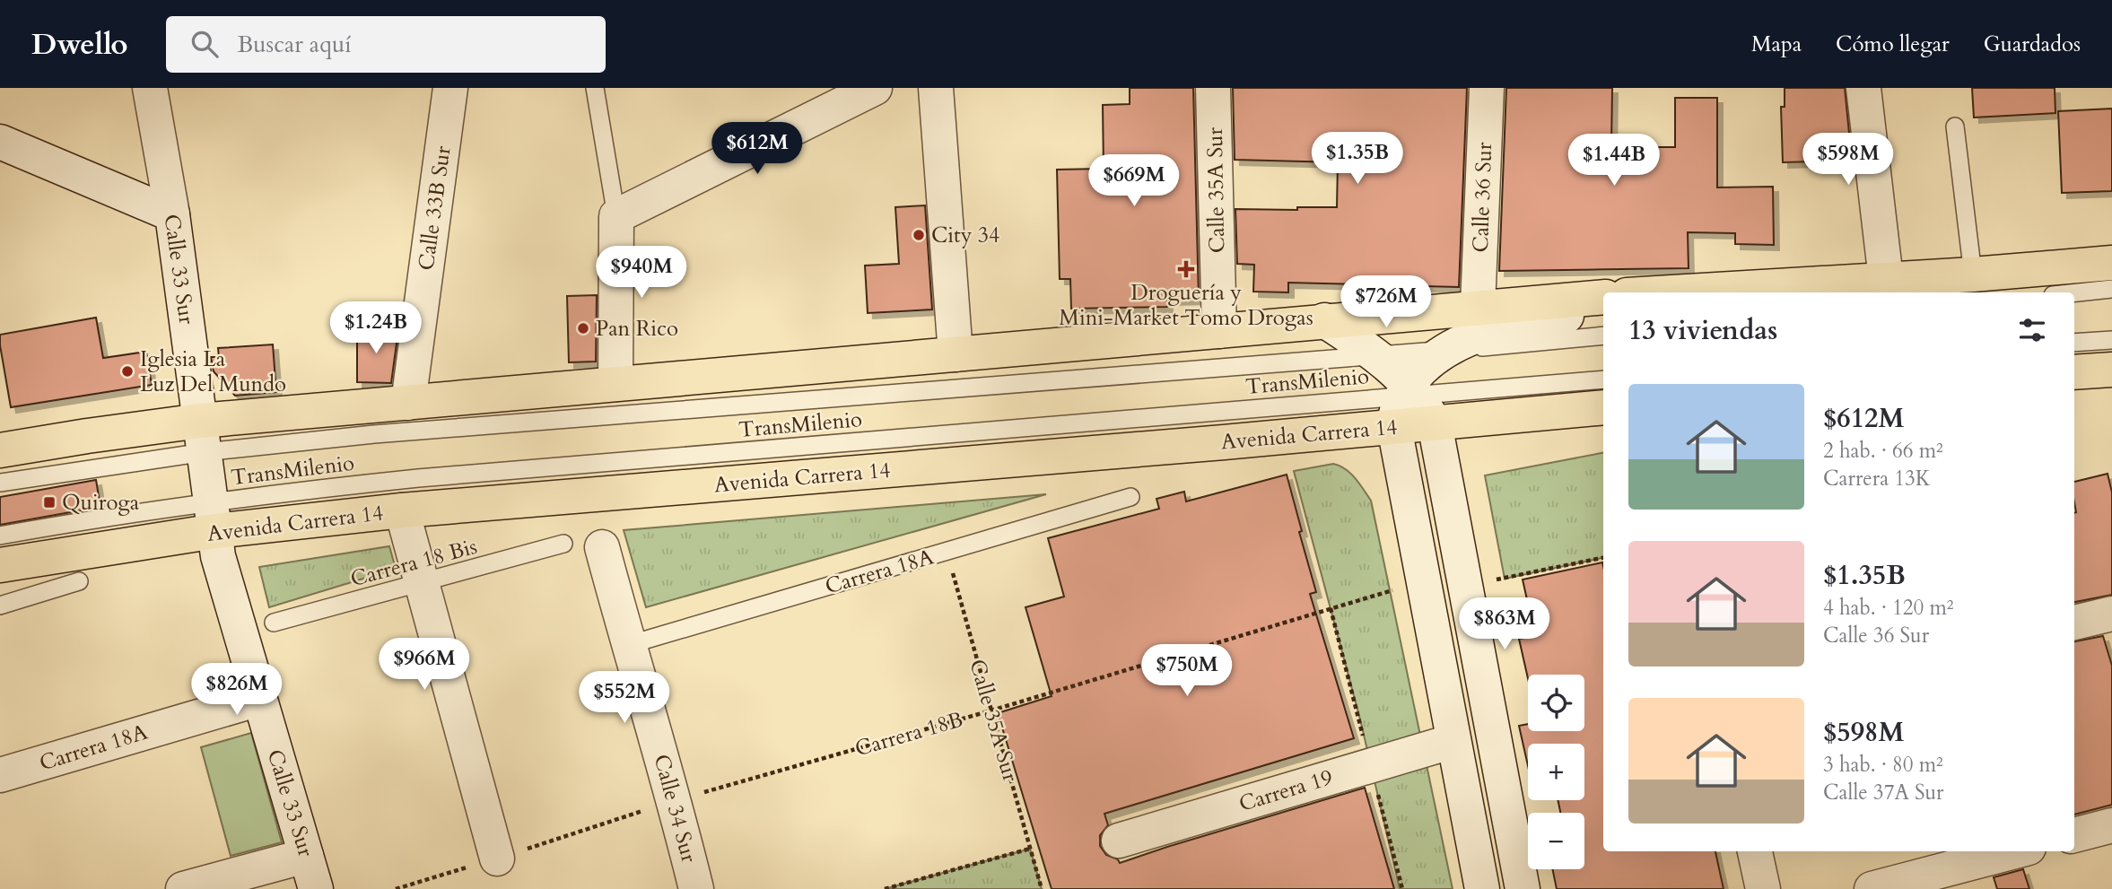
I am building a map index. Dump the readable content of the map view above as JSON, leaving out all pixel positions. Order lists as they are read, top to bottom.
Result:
{
  "streets": {
    "main road": ["Avenida Carrera 14"],
    "street": [
      "Calle 35A Sur",
      "Calle 36 Sur",
      "Calle 33B Sur",
      "Calle 33 Sur",
      "Carrera 18A",
      "Carrera 19",
      "Calle 34 Sur"
    ],
    "lane": ["TransMilenio", "Carrera 18 Bis"],
    "path": ["Carrera 18B"]
  },
  "crossings": [
    ["Calle 35A Sur", "Carrera 18A"],
    ["Calle 35A Sur", "Carrera 18B"],
    ["Calle 33 Sur", "TransMilenio"],
    ["Calle 33 Sur", "Avenida Carrera 14"],
    ["Calle 33 Sur", "Carrera 18A"],
    ["TransMilenio", "Avenida Carrera 14"],
    ["Carrera 18A", "Calle 34 Sur"],
    ["Carrera 18B", "Calle 34 Sur"]
  ],
  "places": {
    "other": ["City 34", "Pan Rico", "Iglesia La Luz Del Mundo"],
    "health": ["Droguería y Mini-Market Tomo Drogas"],
    "transit": ["Quiroga"]
  },
  "page": {
    "header": "Dwello",
    "search": "Buscar aquí",
    "nav": ["Mapa", "Cómo llegar", "Guardados"],
    "price": [
      "$612M",
      "$1.35B",
      "$598M",
      "$1.44B",
      "$669M",
      "$940M",
      "$726M",
      "$1.24B",
      "$863M",
      "$966M",
      "$750M",
      "$826M",
      "$552M"
    ],
    "heading": "13 viviendas",
    "list": [
      {
        "name": "$612M",
        "note": "2 hab. · 66 m² · Carrera 13K"
      },
      {
        "name": "$1.35B",
        "note": "4 hab. · 120 m² · Calle 36 Sur"
      },
      {
        "name": "$598M",
        "note": "3 hab. · 80 m² · Calle 37A Sur"
      }
    ],
    "map_buttons": ["+", "−"]
  }
}
